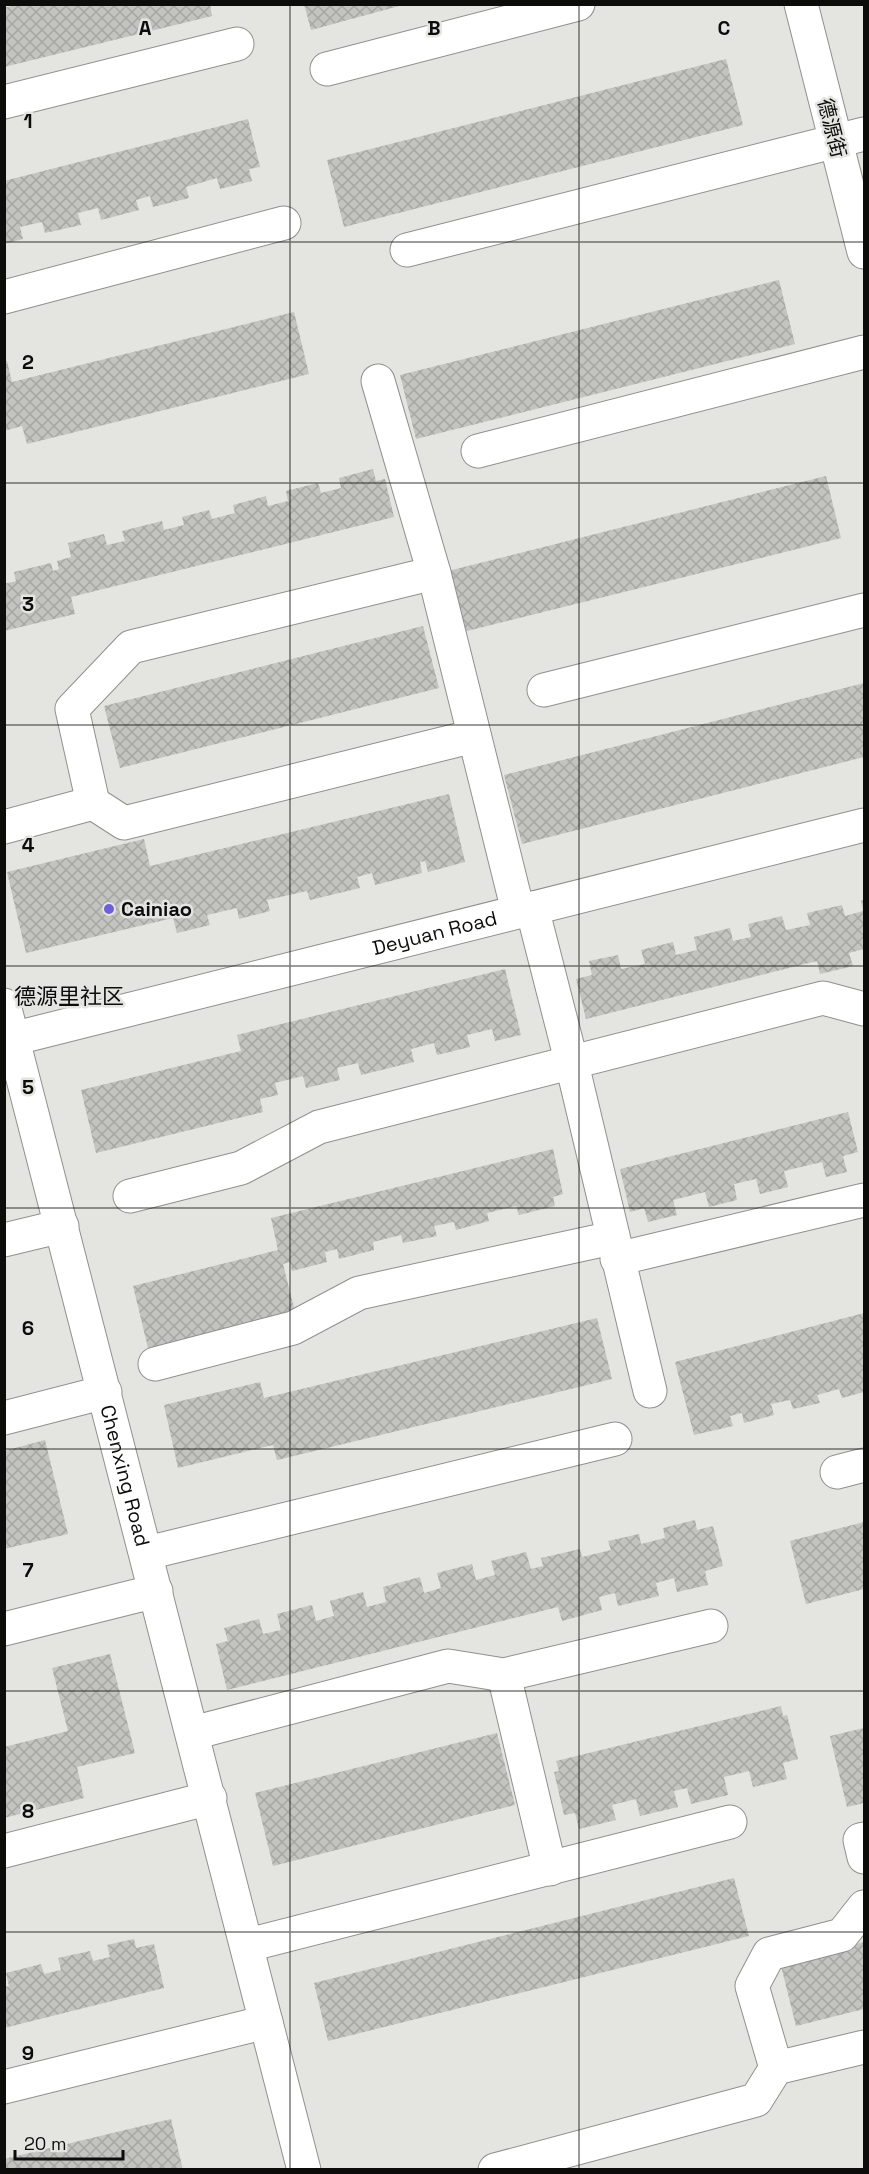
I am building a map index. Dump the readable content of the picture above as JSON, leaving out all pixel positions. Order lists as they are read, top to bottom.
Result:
{
  "streets": {
    "street": ["德源街", "Deyuan Road", "Chenxing Road"]
  },
  "crossings": [
    ["Deyuan Road", "Chenxing Road"]
  ],
  "districts": ["德源里社区"],
  "places": ["Cainiao"],
  "scale_bar": "20 m",
  "grid": {
    "columns": ["A", "B", "C"],
    "rows": [
      "1",
      "2",
      "3",
      "4",
      "5",
      "6",
      "7",
      "8",
      "9"
    ]
  }
}
